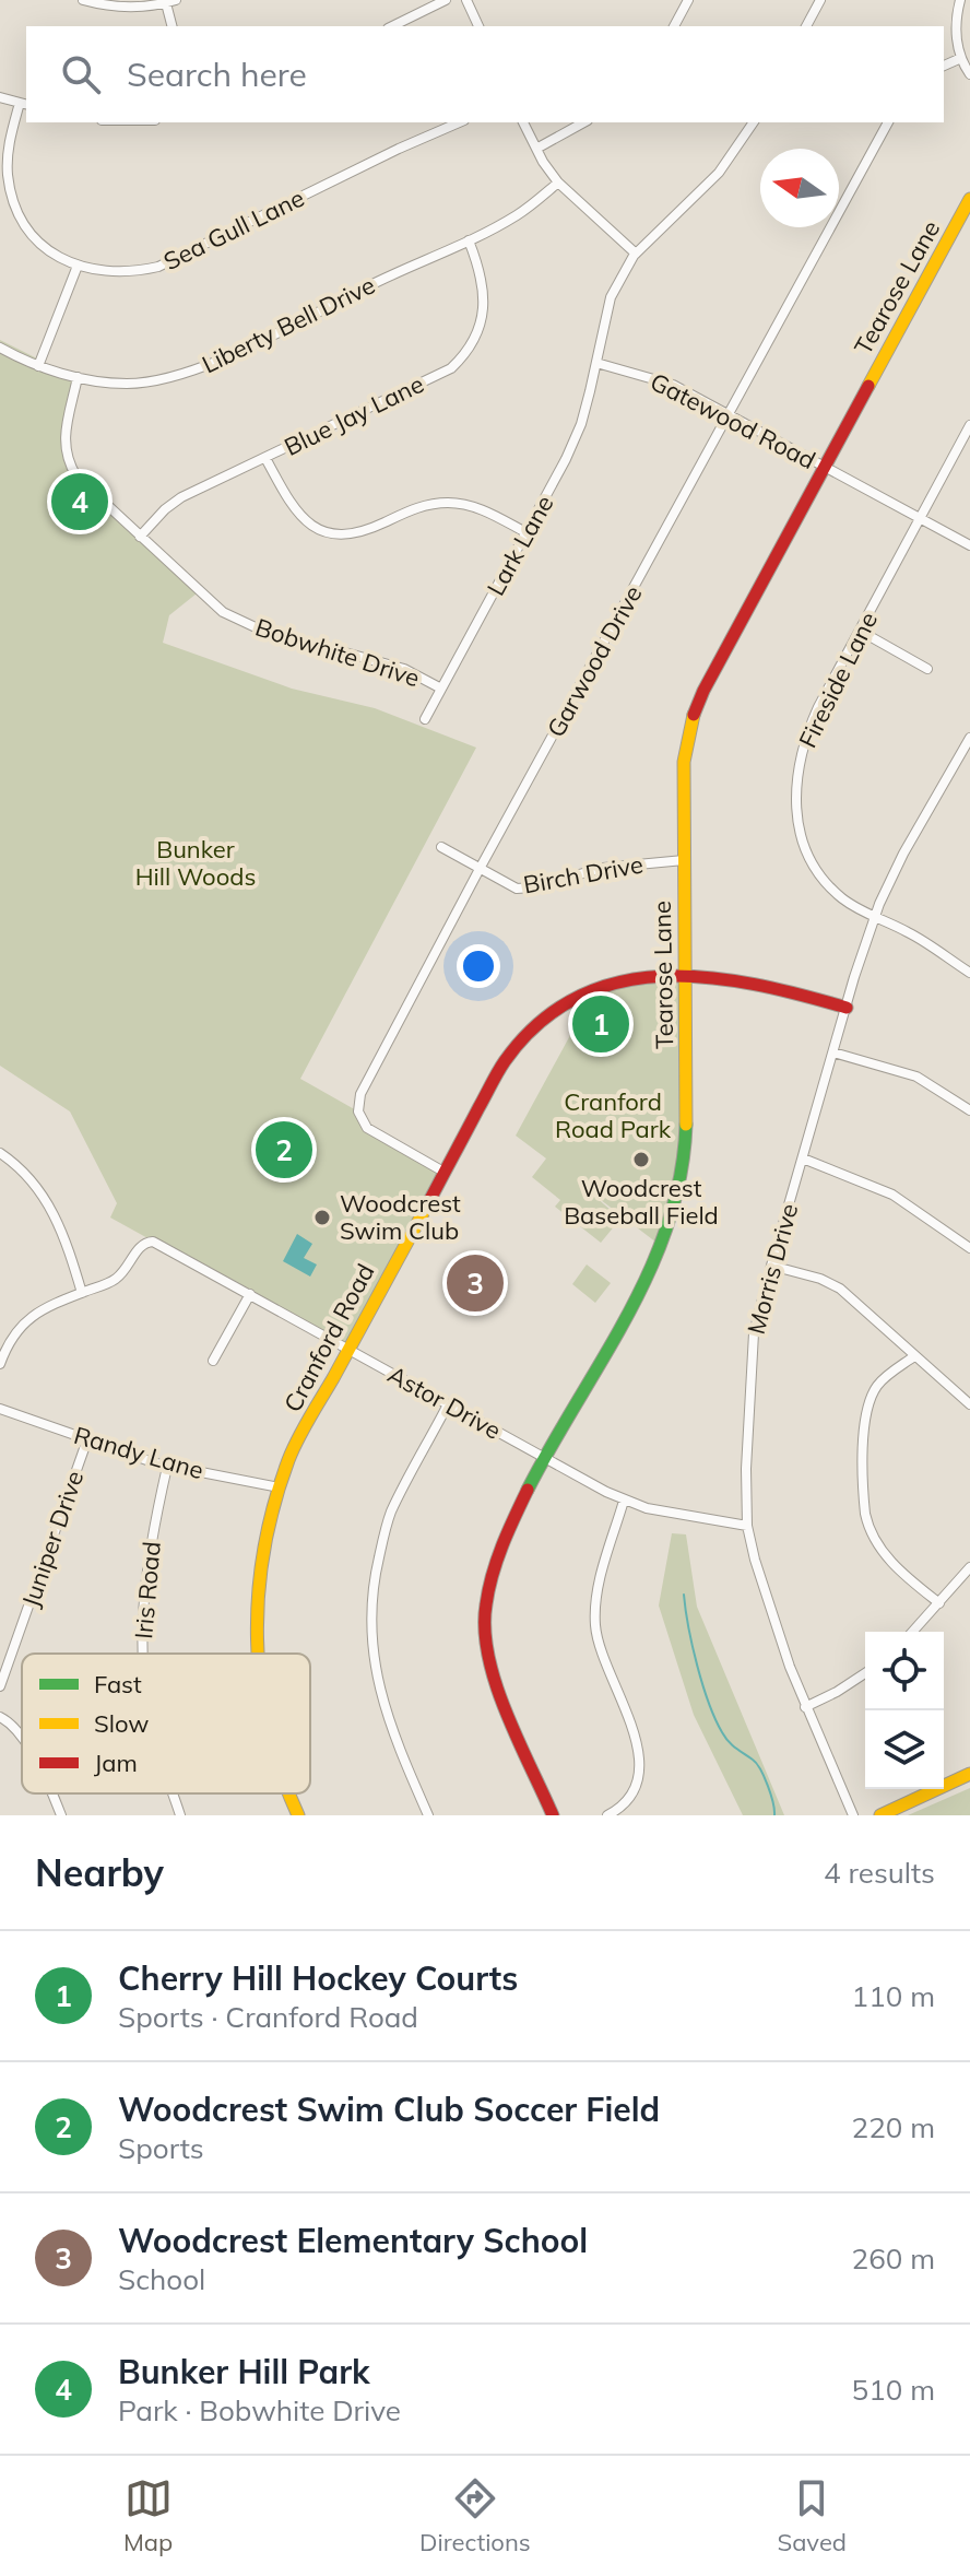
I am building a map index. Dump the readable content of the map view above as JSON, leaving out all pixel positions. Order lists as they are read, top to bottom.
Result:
{
  "streets": {
    "street": [
      "Sea Gull Lane",
      "Tearose Lane",
      "Liberty Bell Drive",
      "Blue Jay Lane",
      "Gatewood Road",
      "Lark Lane",
      "Bobwhite Drive",
      "Garwood Drive",
      "Fireside Lane",
      "Birch Drive",
      "Morris Drive",
      "Cranford Road",
      "Astor Drive",
      "Randy Lane",
      "Juniper Drive",
      "Iris Road"
    ]
  },
  "crossings": [
    ["Tearose Lane", "Gatewood Road"],
    ["Tearose Lane", "Birch Drive"],
    ["Tearose Lane", "Cranford Road"],
    ["Tearose Lane", "Astor Drive"],
    ["Liberty Bell Drive", "Blue Jay Lane"],
    ["Liberty Bell Drive", "Bobwhite Drive"],
    ["Blue Jay Lane", "Bobwhite Drive"],
    ["Gatewood Road", "Lark Lane"],
    ["Gatewood Road", "Garwood Drive"],
    ["Gatewood Road", "Fireside Lane"],
    ["Lark Lane", "Bobwhite Drive"],
    ["Garwood Drive", "Birch Drive"],
    ["Garwood Drive", "Cranford Road"],
    ["Fireside Lane", "Morris Drive"],
    ["Morris Drive", "Cranford Road"],
    ["Morris Drive", "Astor Drive"],
    ["Cranford Road", "Astor Drive"],
    ["Cranford Road", "Randy Lane"],
    ["Randy Lane", "Juniper Drive"],
    ["Randy Lane", "Iris Road"]
  ],
  "parks": ["Bunker Hill Woods", "Cranford Road Park"],
  "places": ["Woodcrest Baseball Field", "Woodcrest Swim Club"],
  "legend": ["Fast", "Slow", "Jam"],
  "north": "left",
  "page": {
    "search": "Search here",
    "pins": [
      "4",
      "1",
      "2",
      "3"
    ],
    "heading": ["Nearby", "4 results"],
    "list": [
      {
        "mark": "1",
        "name": "Cherry Hill Hockey Courts",
        "note": "Sports · Cranford Road",
        "value": "110 m"
      },
      {
        "mark": "2",
        "name": "Woodcrest Swim Club Soccer Field",
        "note": "Sports",
        "value": "220 m"
      },
      {
        "mark": "3",
        "name": "Woodcrest Elementary School",
        "note": "School",
        "value": "260 m"
      },
      {
        "mark": "4",
        "name": "Bunker Hill Park",
        "note": "Park · Bobwhite Drive",
        "value": "510 m"
      }
    ],
    "nav": ["Map", "Directions", "Saved"]
  }
}
